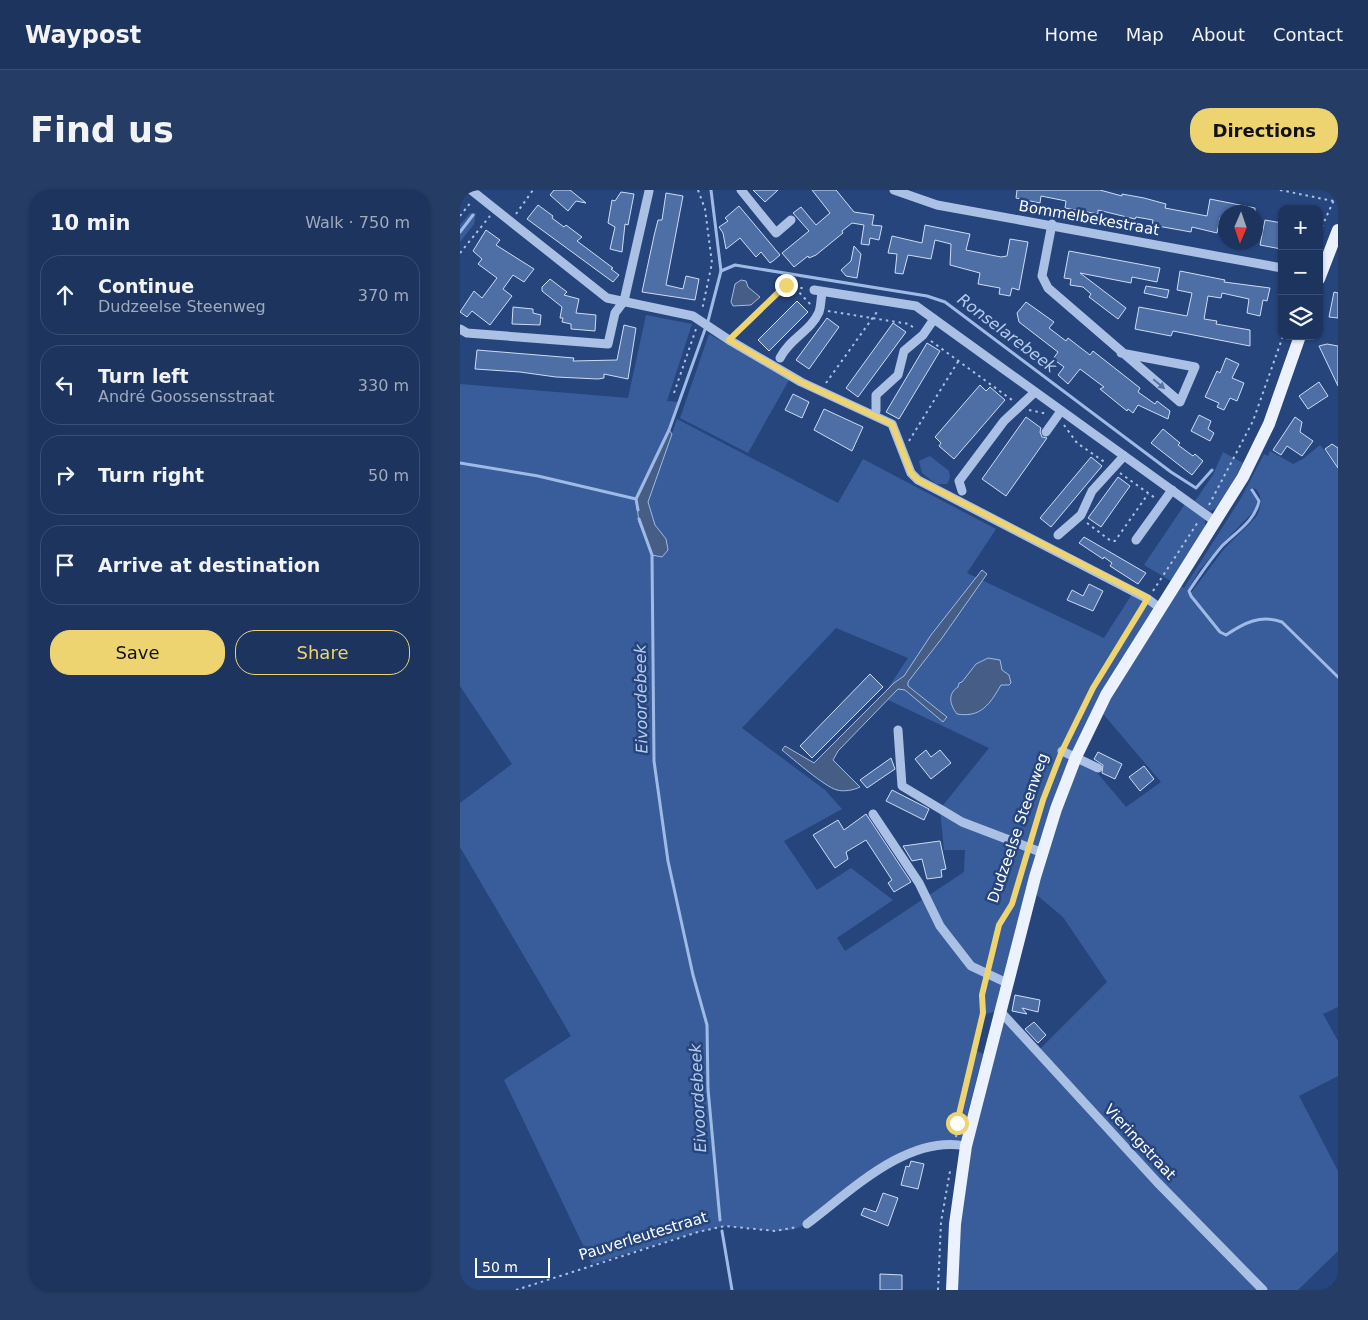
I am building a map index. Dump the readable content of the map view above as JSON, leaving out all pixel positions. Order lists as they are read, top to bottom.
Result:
{
  "streets": {
    "main road": ["Dudzeelse Steenweg"],
    "street": ["Bommelbekestraat", "Vieringstraat"],
    "path": ["Pauverleutestraat"]
  },
  "crossings": [
    ["Dudzeelse Steenweg", "Vieringstraat"]
  ],
  "water": ["Ronselarebeek", "Eivoordebeek"],
  "scale_bar": "50 m",
  "north": "bottom",
  "page": {
    "header": "Waypost",
    "nav": [
      "Home",
      "Map",
      "About",
      "Contact"
    ],
    "buttons": [
      "Directions",
      ["Save", "Share"]
    ],
    "title": "Find us",
    "heading": ["10 min", "Walk · 750 m"],
    "map_buttons": ["+", "−"],
    "list": [
      ["Continue", "Dudzeelse Steenweg", "370 m"],
      ["Turn left", "André Goossensstraat", "330 m"],
      ["Turn right", "50 m"],
      "Arrive at destination"
    ],
    "scale": "50 m"
  }
}
